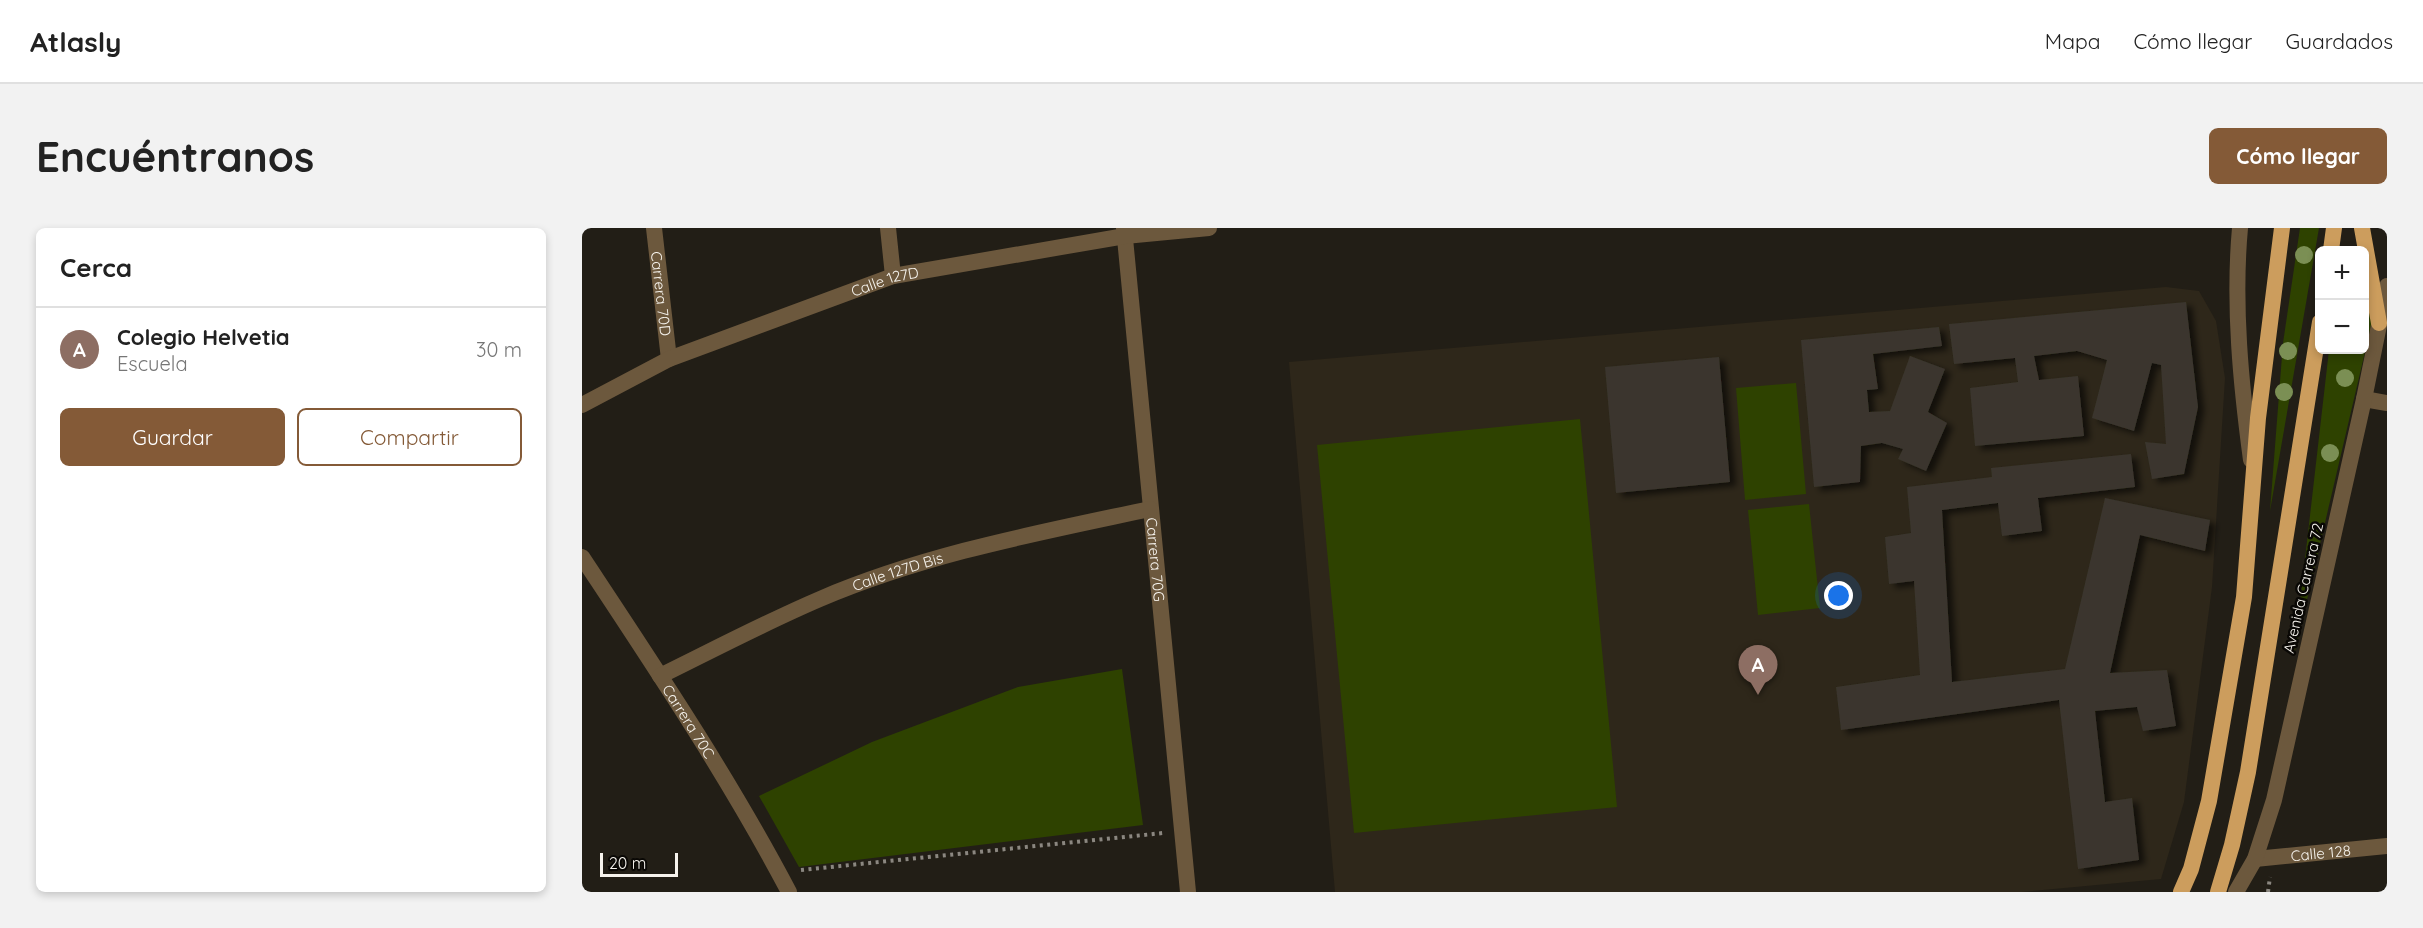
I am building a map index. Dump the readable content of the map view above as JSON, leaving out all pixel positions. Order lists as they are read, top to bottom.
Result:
{
  "streets": {
    "highway": ["Avenida Carrera 72"],
    "street": [
      "Calle 127D",
      "Carrera 70D",
      "Carrera 70G",
      "Calle 127D Bis",
      "Carrera 70C",
      "Calle 128"
    ]
  },
  "crossings": [
    ["Calle 127D", "Carrera 70D"],
    ["Calle 127D", "Carrera 70G"],
    ["Carrera 70G", "Calle 127D Bis"],
    ["Calle 127D Bis", "Carrera 70C"],
    ["Avenida Carrera 72", "Calle 128"]
  ],
  "scale_bar": "20 m",
  "page": {
    "header": "Atlasly",
    "nav": ["Mapa", "Cómo llegar", "Guardados"],
    "buttons": [
      "Cómo llegar",
      ["Guardar", "Compartir"]
    ],
    "title": "Encuéntranos",
    "heading": "Cerca",
    "map_buttons": ["+", "−"],
    "list": [
      {
        "mark": "A",
        "name": "Colegio Helvetia",
        "note": "Escuela",
        "value": "30 m"
      }
    ],
    "pins": "A",
    "scale": "20 m"
  }
}
